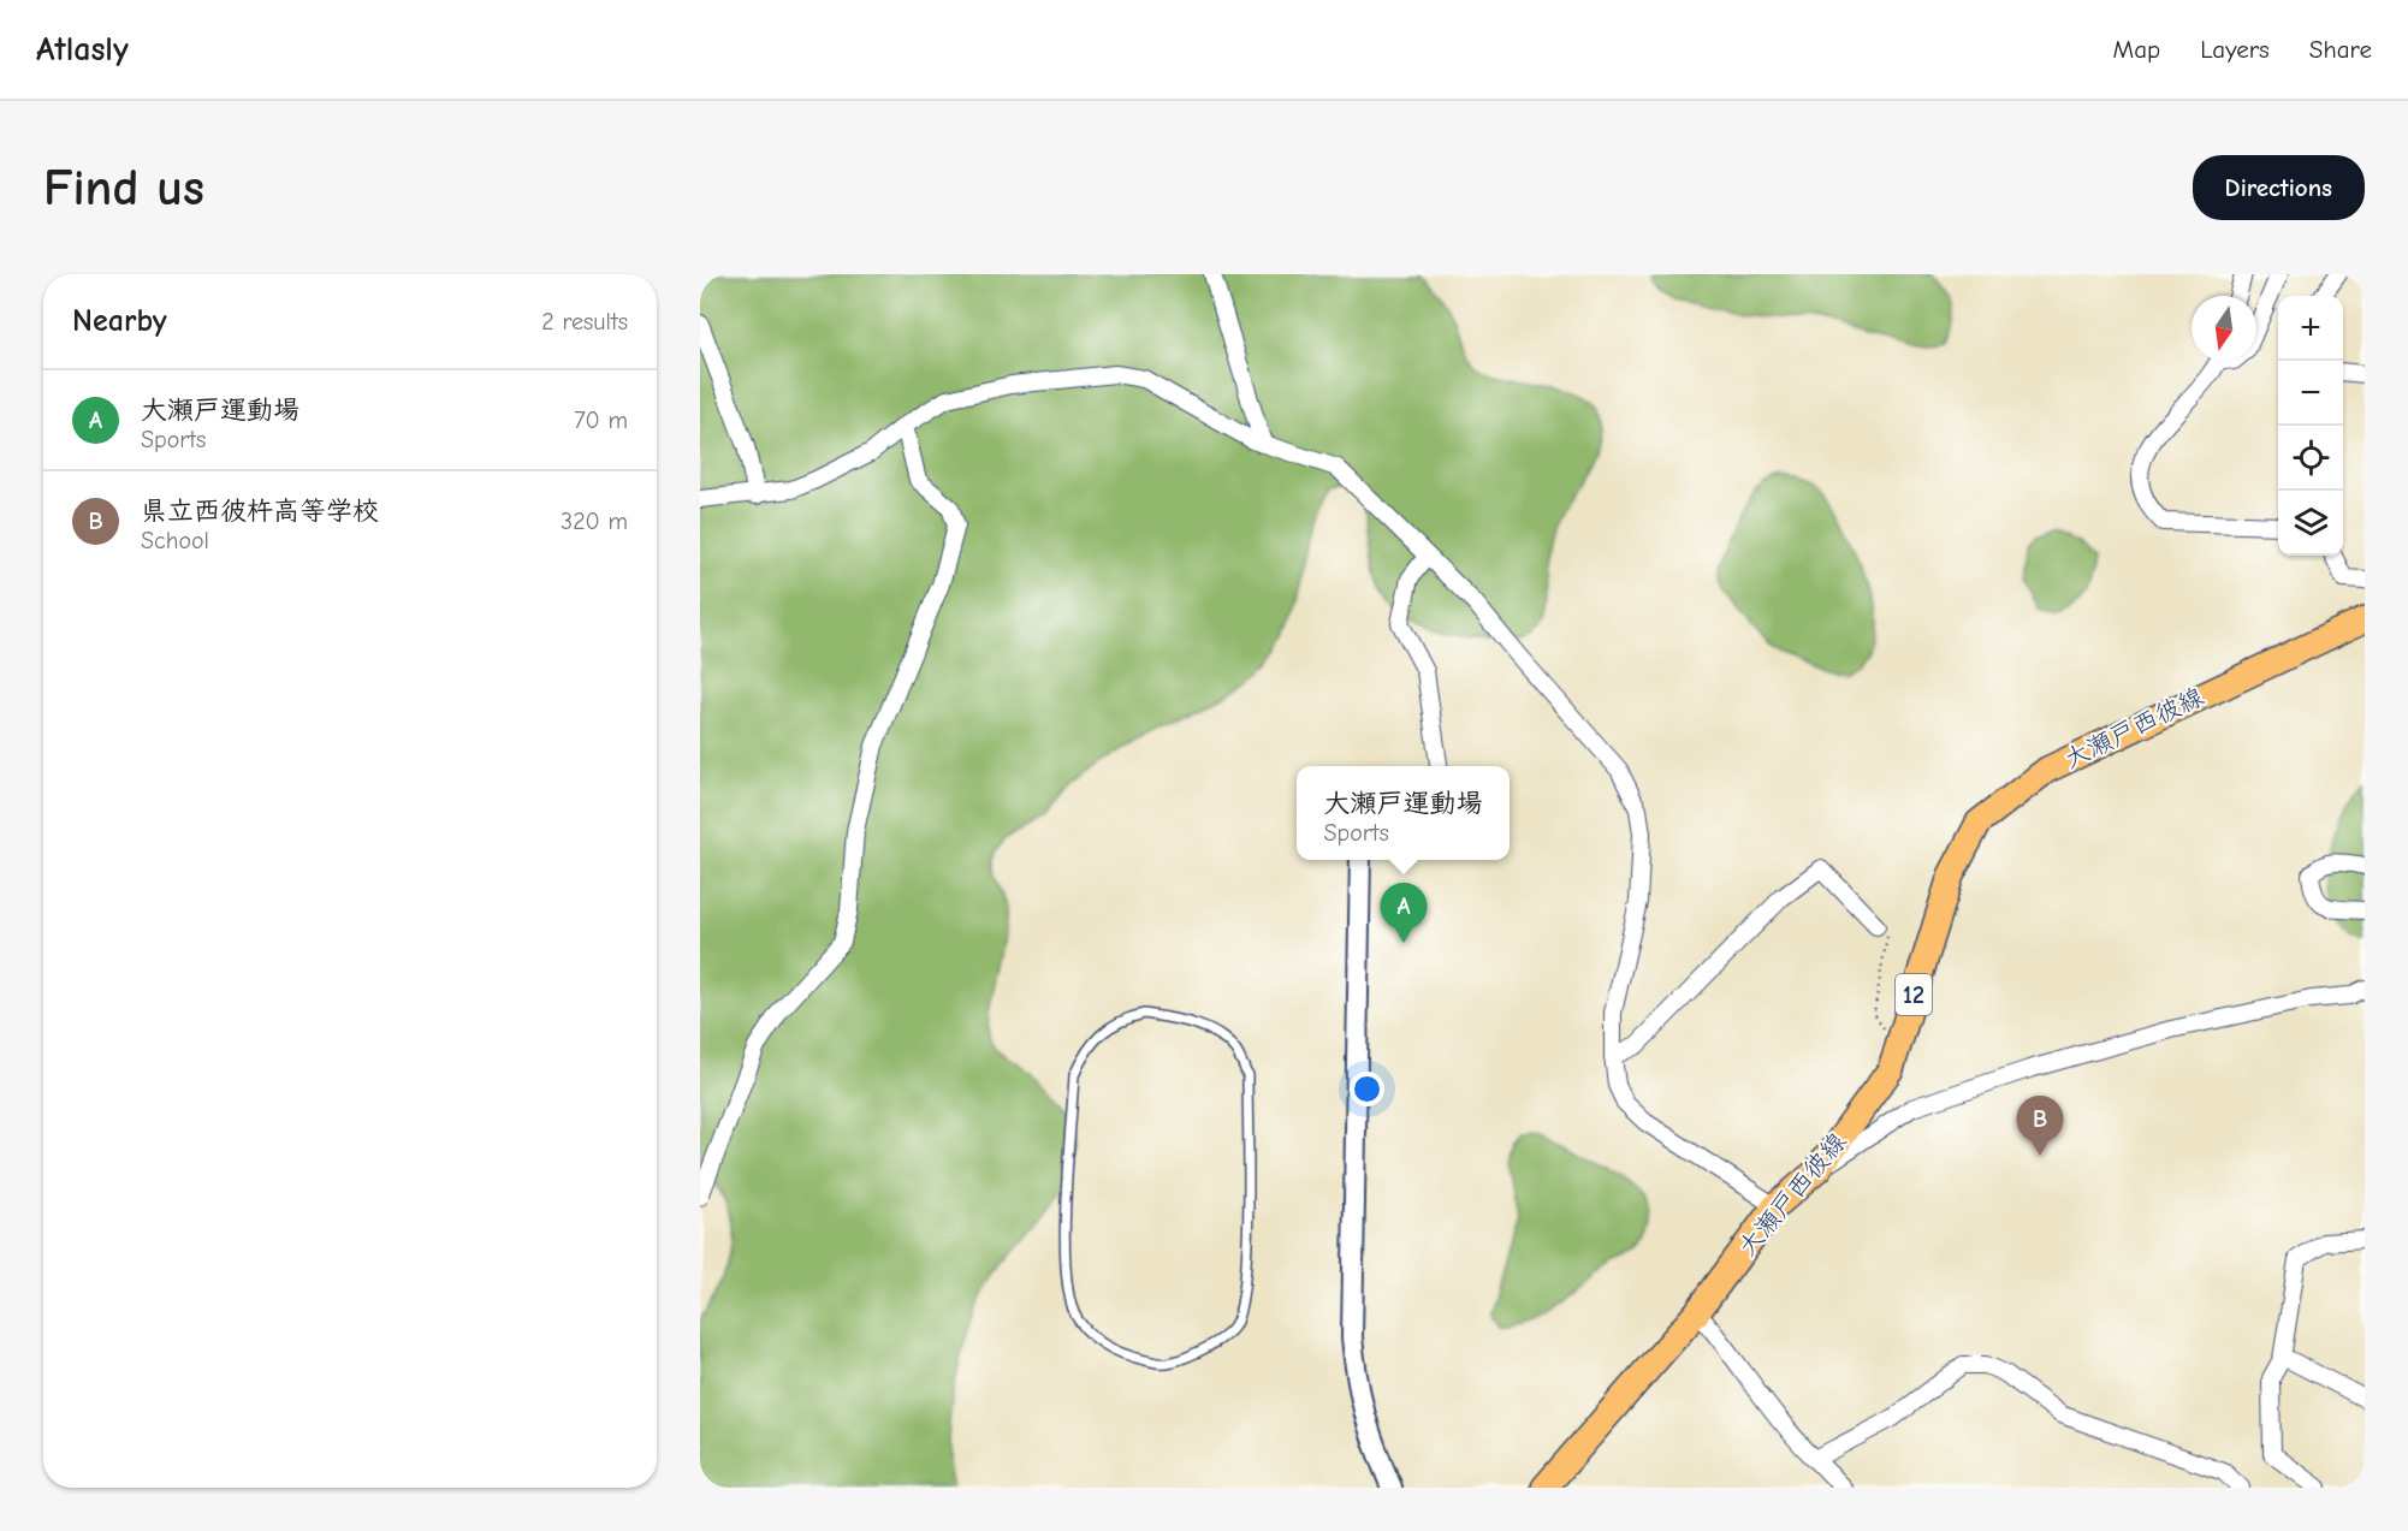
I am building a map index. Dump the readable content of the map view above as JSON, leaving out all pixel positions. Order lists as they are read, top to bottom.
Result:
{
  "streets": {
    "main road": ["大瀬戸西彼線", "12"]
  },
  "north": "bottom",
  "page": {
    "header": "Atlasly",
    "nav": ["Map", "Layers", "Share"],
    "buttons": "Directions",
    "title": "Find us",
    "heading": ["Nearby", "2 results"],
    "map_buttons": ["+", "−"],
    "list": [
      {
        "mark": "A",
        "name": "大瀬戸運動場",
        "note": "Sports",
        "value": "70 m"
      },
      {
        "mark": "B",
        "name": "県立西彼杵高等学校",
        "note": "School",
        "value": "320 m"
      }
    ],
    "popup": ["大瀬戸運動場", "Sports"],
    "pins": ["A", "B"]
  }
}
